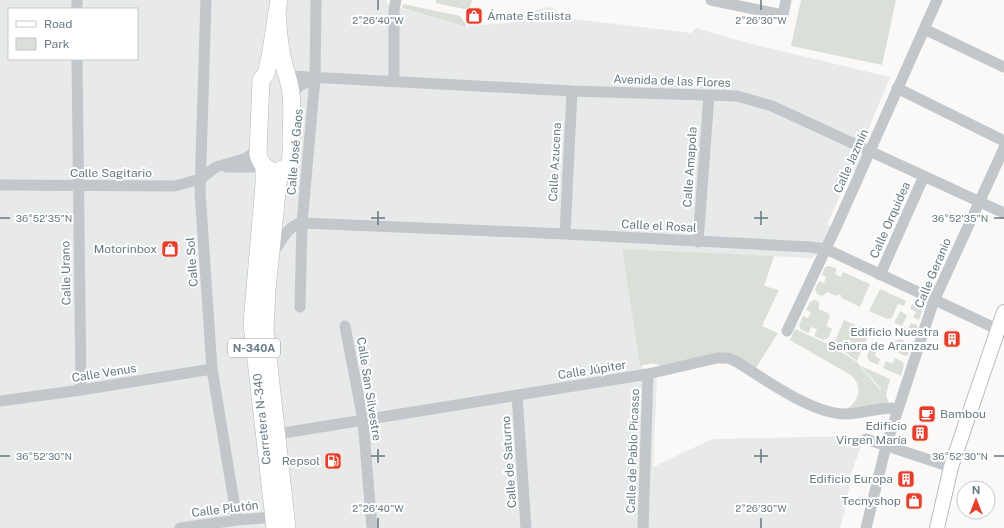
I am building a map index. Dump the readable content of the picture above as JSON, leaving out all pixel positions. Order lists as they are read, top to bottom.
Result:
{
  "streets": {
    "highway": ["N-340A", "Carretera N-340"],
    "street": [
      "Avenida de las Flores",
      "Calle José Gaos",
      "Calle Jazmín",
      "Calle Azucena",
      "Calle Amapola",
      "Calle Sagitario",
      "Calle Orquídea",
      "Calle el Rosal",
      "Calle Sol",
      "Calle Urano",
      "Calle Geranio",
      "Calle Júpiter",
      "Calle Venus",
      "Calle San Silvestre",
      "Calle de Pablo Picasso",
      "Calle de Saturno",
      "Calle Plutón"
    ]
  },
  "crossings": [
    ["Avenida de las Flores", "Calle José Gaos"],
    ["Avenida de las Flores", "Calle Jazmín"],
    ["Avenida de las Flores", "Calle Azucena"],
    ["Avenida de las Flores", "Calle Amapola"],
    ["Avenida de las Flores", "Calle Orquídea"],
    ["Avenida de las Flores", "Calle Geranio"],
    ["Avenida de las Flores", "Carretera N-340"],
    ["Calle José Gaos", "Calle el Rosal"],
    ["Calle Jazmín", "Calle el Rosal"],
    ["Calle Azucena", "Calle el Rosal"],
    ["Calle Amapola", "Calle el Rosal"],
    ["Calle Sagitario", "Calle Sol"],
    ["Calle Sagitario", "Calle Urano"],
    ["Calle Sagitario", "Carretera N-340"],
    ["Calle Orquídea", "Calle el Rosal"],
    ["Calle el Rosal", "Calle Geranio"],
    ["Calle Sol", "Calle Venus"],
    ["Calle Sol", "Calle Plutón"],
    ["Calle Urano", "Calle Venus"],
    ["Calle Geranio", "Calle Júpiter"],
    ["N-340A", "Calle Júpiter"],
    ["N-340A", "Carretera N-340"],
    ["Calle Júpiter", "Calle San Silvestre"],
    ["Calle Júpiter", "Calle de Pablo Picasso"],
    ["Calle Júpiter", "Calle de Saturno"],
    ["Carretera N-340", "Calle Plutón"]
  ],
  "places": {
    "shop": ["Ámate Estilista", "Motorinbox", "Tecnyshop"],
    "building": ["Edificio Nuestra Señora de Aranzazu", "Edificio Virgen María", "Edificio Europa"],
    "cafe": ["Bambou"],
    "fuel station": ["Repsol"]
  },
  "legend": ["Road", "Park"],
  "north": "top",
  "coordinates": [
    "2°26'40\"W",
    "2°26'30\"W",
    "36°52'35\"N",
    "36°52'30\"N"
  ]
}
